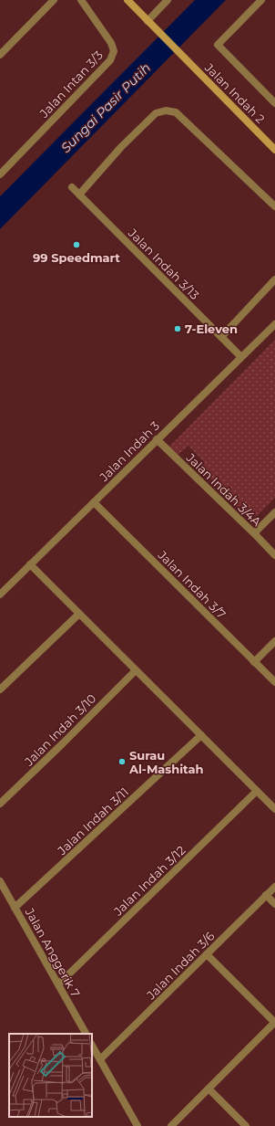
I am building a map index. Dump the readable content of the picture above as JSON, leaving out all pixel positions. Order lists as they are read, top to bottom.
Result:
{
  "streets": {
    "street": [
      "Jalan Intan 3/3",
      "Jalan Indah 2",
      "Jalan Indah 3/13",
      "Jalan Indah 3",
      "Jalan Indah 3/4A",
      "Jalan Indah 3/7",
      "Jalan Indah 3/10",
      "Jalan Indah 3/11",
      "Jalan Indah 3/12",
      "Jalan Anggerik 7",
      "Jalan Indah 3/6"
    ]
  },
  "crossings": [
    ["Jalan Indah 3/13", "Jalan Indah 3"],
    ["Jalan Indah 3", "Jalan Indah 3/4A"],
    ["Jalan Indah 3", "Jalan Indah 3/7"],
    ["Jalan Indah 3/11", "Jalan Anggerik 7"],
    ["Jalan Indah 3/12", "Jalan Anggerik 7"]
  ],
  "water": ["Sungai Pasir Putih"],
  "places": ["99 Speedmart", "7-Eleven", "Surau Al-Mashitah"]
}
